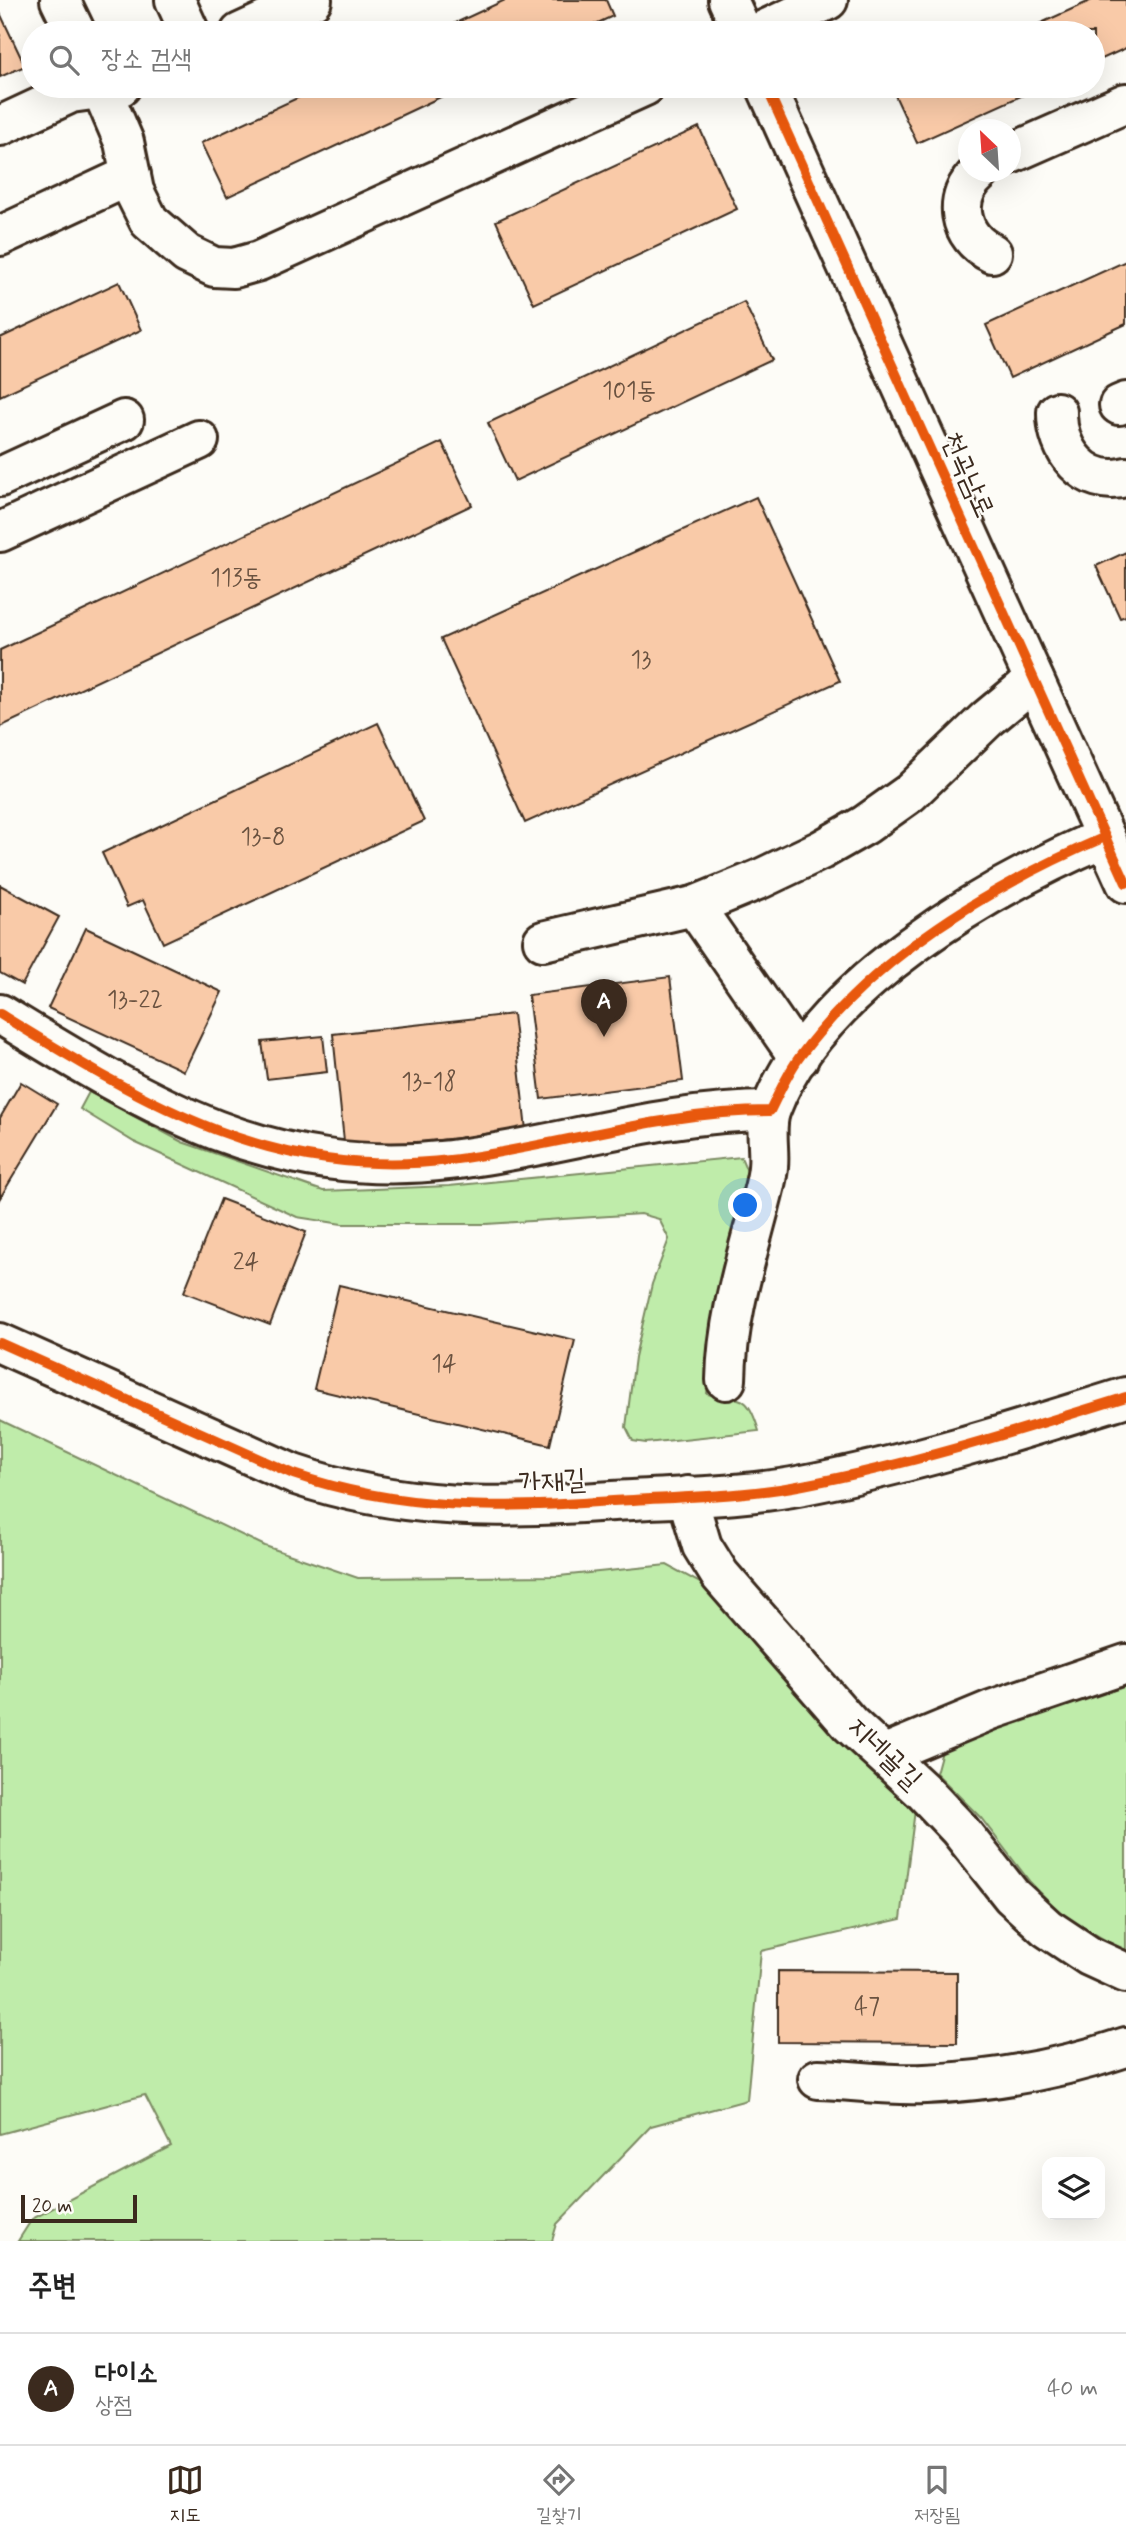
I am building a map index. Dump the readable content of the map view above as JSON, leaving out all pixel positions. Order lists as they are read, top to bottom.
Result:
{
  "streets": {
    "street": ["천곡남로", "가재길", "지네골길"]
  },
  "crossings": [
    ["가재길", "지네골길"]
  ],
  "house_numbers": [
    "101동",
    "113동",
    "13",
    "13-8",
    "13-22",
    "13-18",
    "24",
    "14",
    "47"
  ],
  "scale_bar": "20 m",
  "north": "top left",
  "page": {
    "search": "장소 검색",
    "pins": "A",
    "scale": "20 m",
    "heading": "주변",
    "list": [
      {
        "mark": "A",
        "name": "다이소",
        "note": "상점",
        "value": "40 m"
      }
    ],
    "nav": ["지도", "길찾기", "저장됨"]
  }
}
